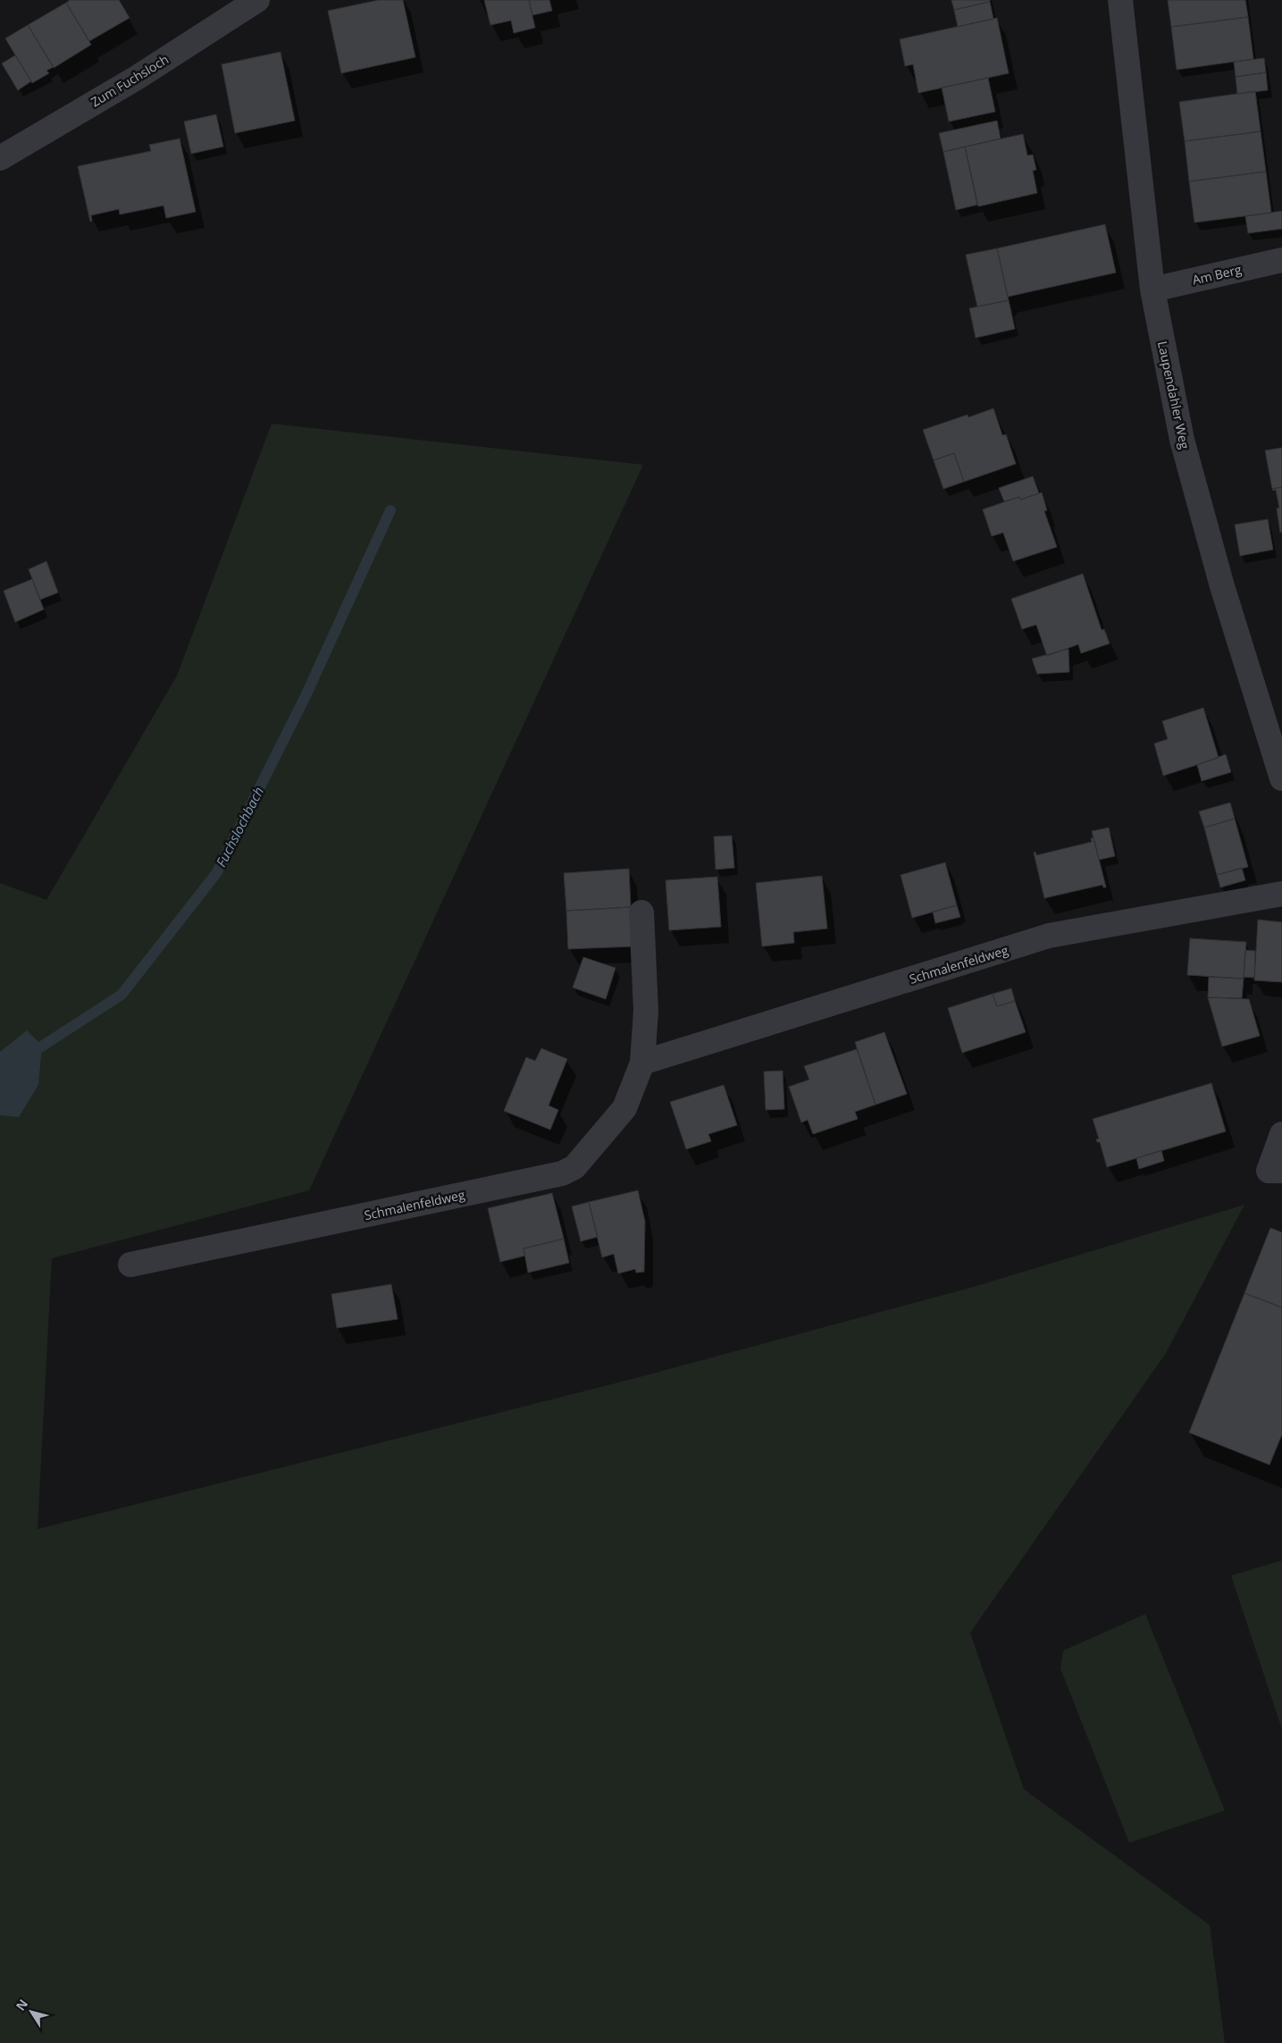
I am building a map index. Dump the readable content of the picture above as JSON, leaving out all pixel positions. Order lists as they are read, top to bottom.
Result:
{
  "streets": {
    "street": [
      "Zum Fuchsloch",
      "Am Berg",
      "Laupendahler Weg",
      "Schmalenfeldweg"
    ]
  },
  "crossings": [
    ["Am Berg", "Laupendahler Weg"]
  ],
  "water": ["Fuchslochbach"],
  "north": "top left"
}
